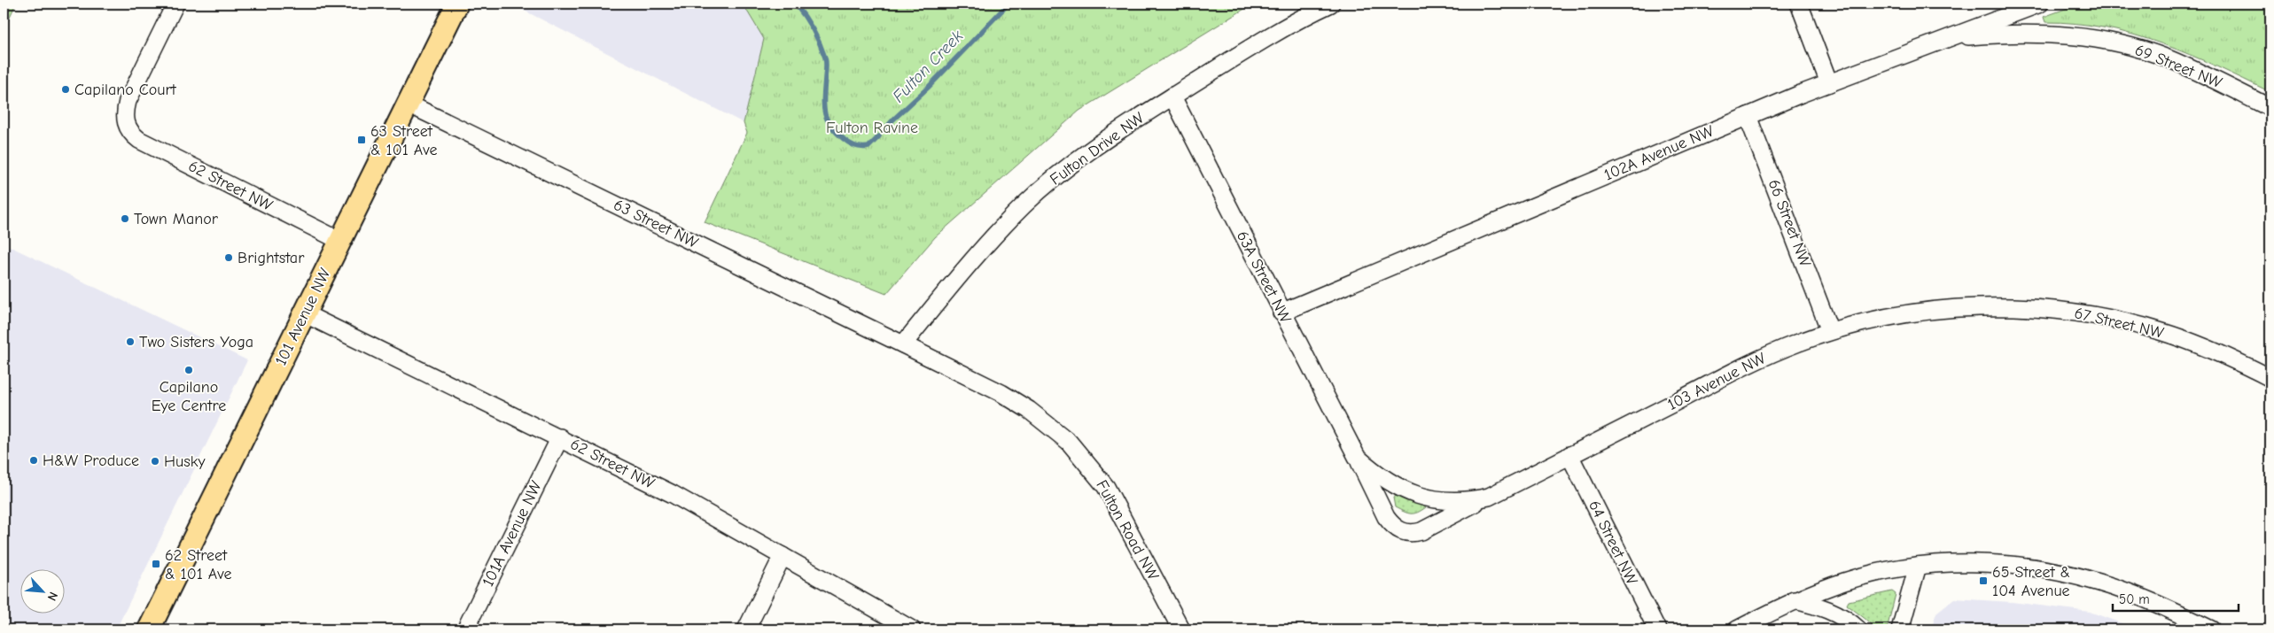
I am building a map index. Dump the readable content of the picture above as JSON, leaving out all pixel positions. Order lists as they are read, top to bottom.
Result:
{
  "streets": {
    "main road": ["101 Avenue NW"],
    "street": [
      "69 Street NW",
      "Fulton Drive NW",
      "102A Avenue NW",
      "62 Street NW",
      "66 Street NW",
      "63 Street NW",
      "63A Street NW",
      "67 Street NW",
      "103 Avenue NW",
      "Fulton Road NW",
      "101A Avenue NW",
      "64 Street NW"
    ]
  },
  "crossings": [
    ["69 Street NW", "102A Avenue NW"],
    ["Fulton Drive NW", "63 Street NW"],
    ["Fulton Drive NW", "63A Street NW"],
    ["Fulton Drive NW", "Fulton Road NW"],
    ["102A Avenue NW", "66 Street NW"],
    ["102A Avenue NW", "63A Street NW"],
    ["62 Street NW", "101 Avenue NW"],
    ["62 Street NW", "101A Avenue NW"],
    ["66 Street NW", "103 Avenue NW"],
    ["63 Street NW", "101 Avenue NW"],
    ["63 Street NW", "Fulton Road NW"],
    ["63A Street NW", "103 Avenue NW"],
    ["67 Street NW", "103 Avenue NW"],
    ["103 Avenue NW", "64 Street NW"]
  ],
  "water": ["Fulton Creek"],
  "parks": ["Fulton Ravine"],
  "places": {
    "other": [
      "Capilano Court",
      "Town Manor",
      "Brightstar",
      "Two Sisters Yoga",
      "Capilano Eye Centre",
      "H&W Produce",
      "Husky"
    ],
    "transit": ["63 Street & 101 Ave", "62 Street & 101 Ave", "65 Street & 104 Avenue"]
  },
  "scale_bar": "50 m",
  "north": "bottom right"
}
